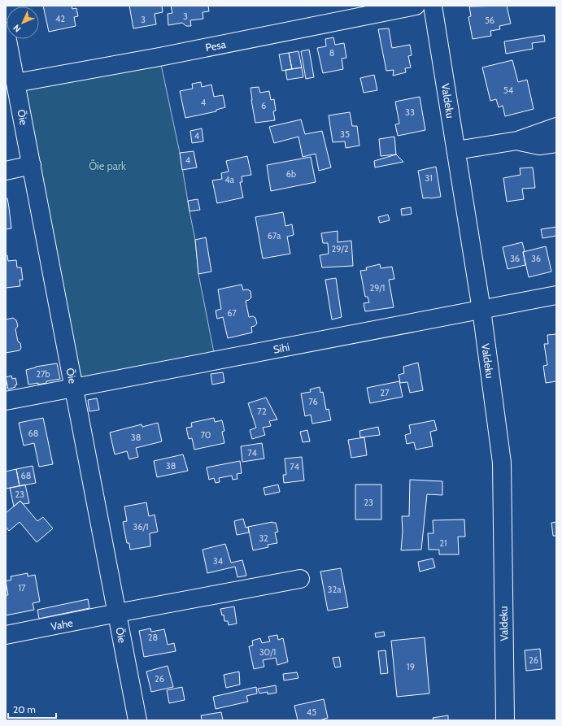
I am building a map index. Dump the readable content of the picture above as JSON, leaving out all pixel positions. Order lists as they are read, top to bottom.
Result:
{
  "streets": {
    "street": [
      "Pesa",
      "Valdeku",
      "Õie",
      "Sihi",
      "Vahe"
    ]
  },
  "crossings": [
    ["Pesa", "Õie"],
    ["Valdeku", "Sihi"],
    ["Õie", "Sihi"],
    ["Õie", "Vahe"]
  ],
  "parks": ["Õie park"],
  "house_numbers": [
    "3",
    "42",
    "3",
    "56",
    "8",
    "54",
    "4",
    "6",
    "33",
    "35",
    "4",
    "4",
    "6b",
    "31",
    "4a",
    "67a",
    "29/2",
    "36",
    "36",
    "29/1",
    "67",
    "27b",
    "27",
    "76",
    "72",
    "68",
    "70",
    "38",
    "74",
    "38",
    "74",
    "68",
    "23",
    "23",
    "36/1",
    "32",
    "21",
    "34",
    "17",
    "32a",
    "28",
    "30/1",
    "26",
    "19",
    "26",
    "45"
  ],
  "scale_bar": "20 m",
  "north": "bottom left"
}
